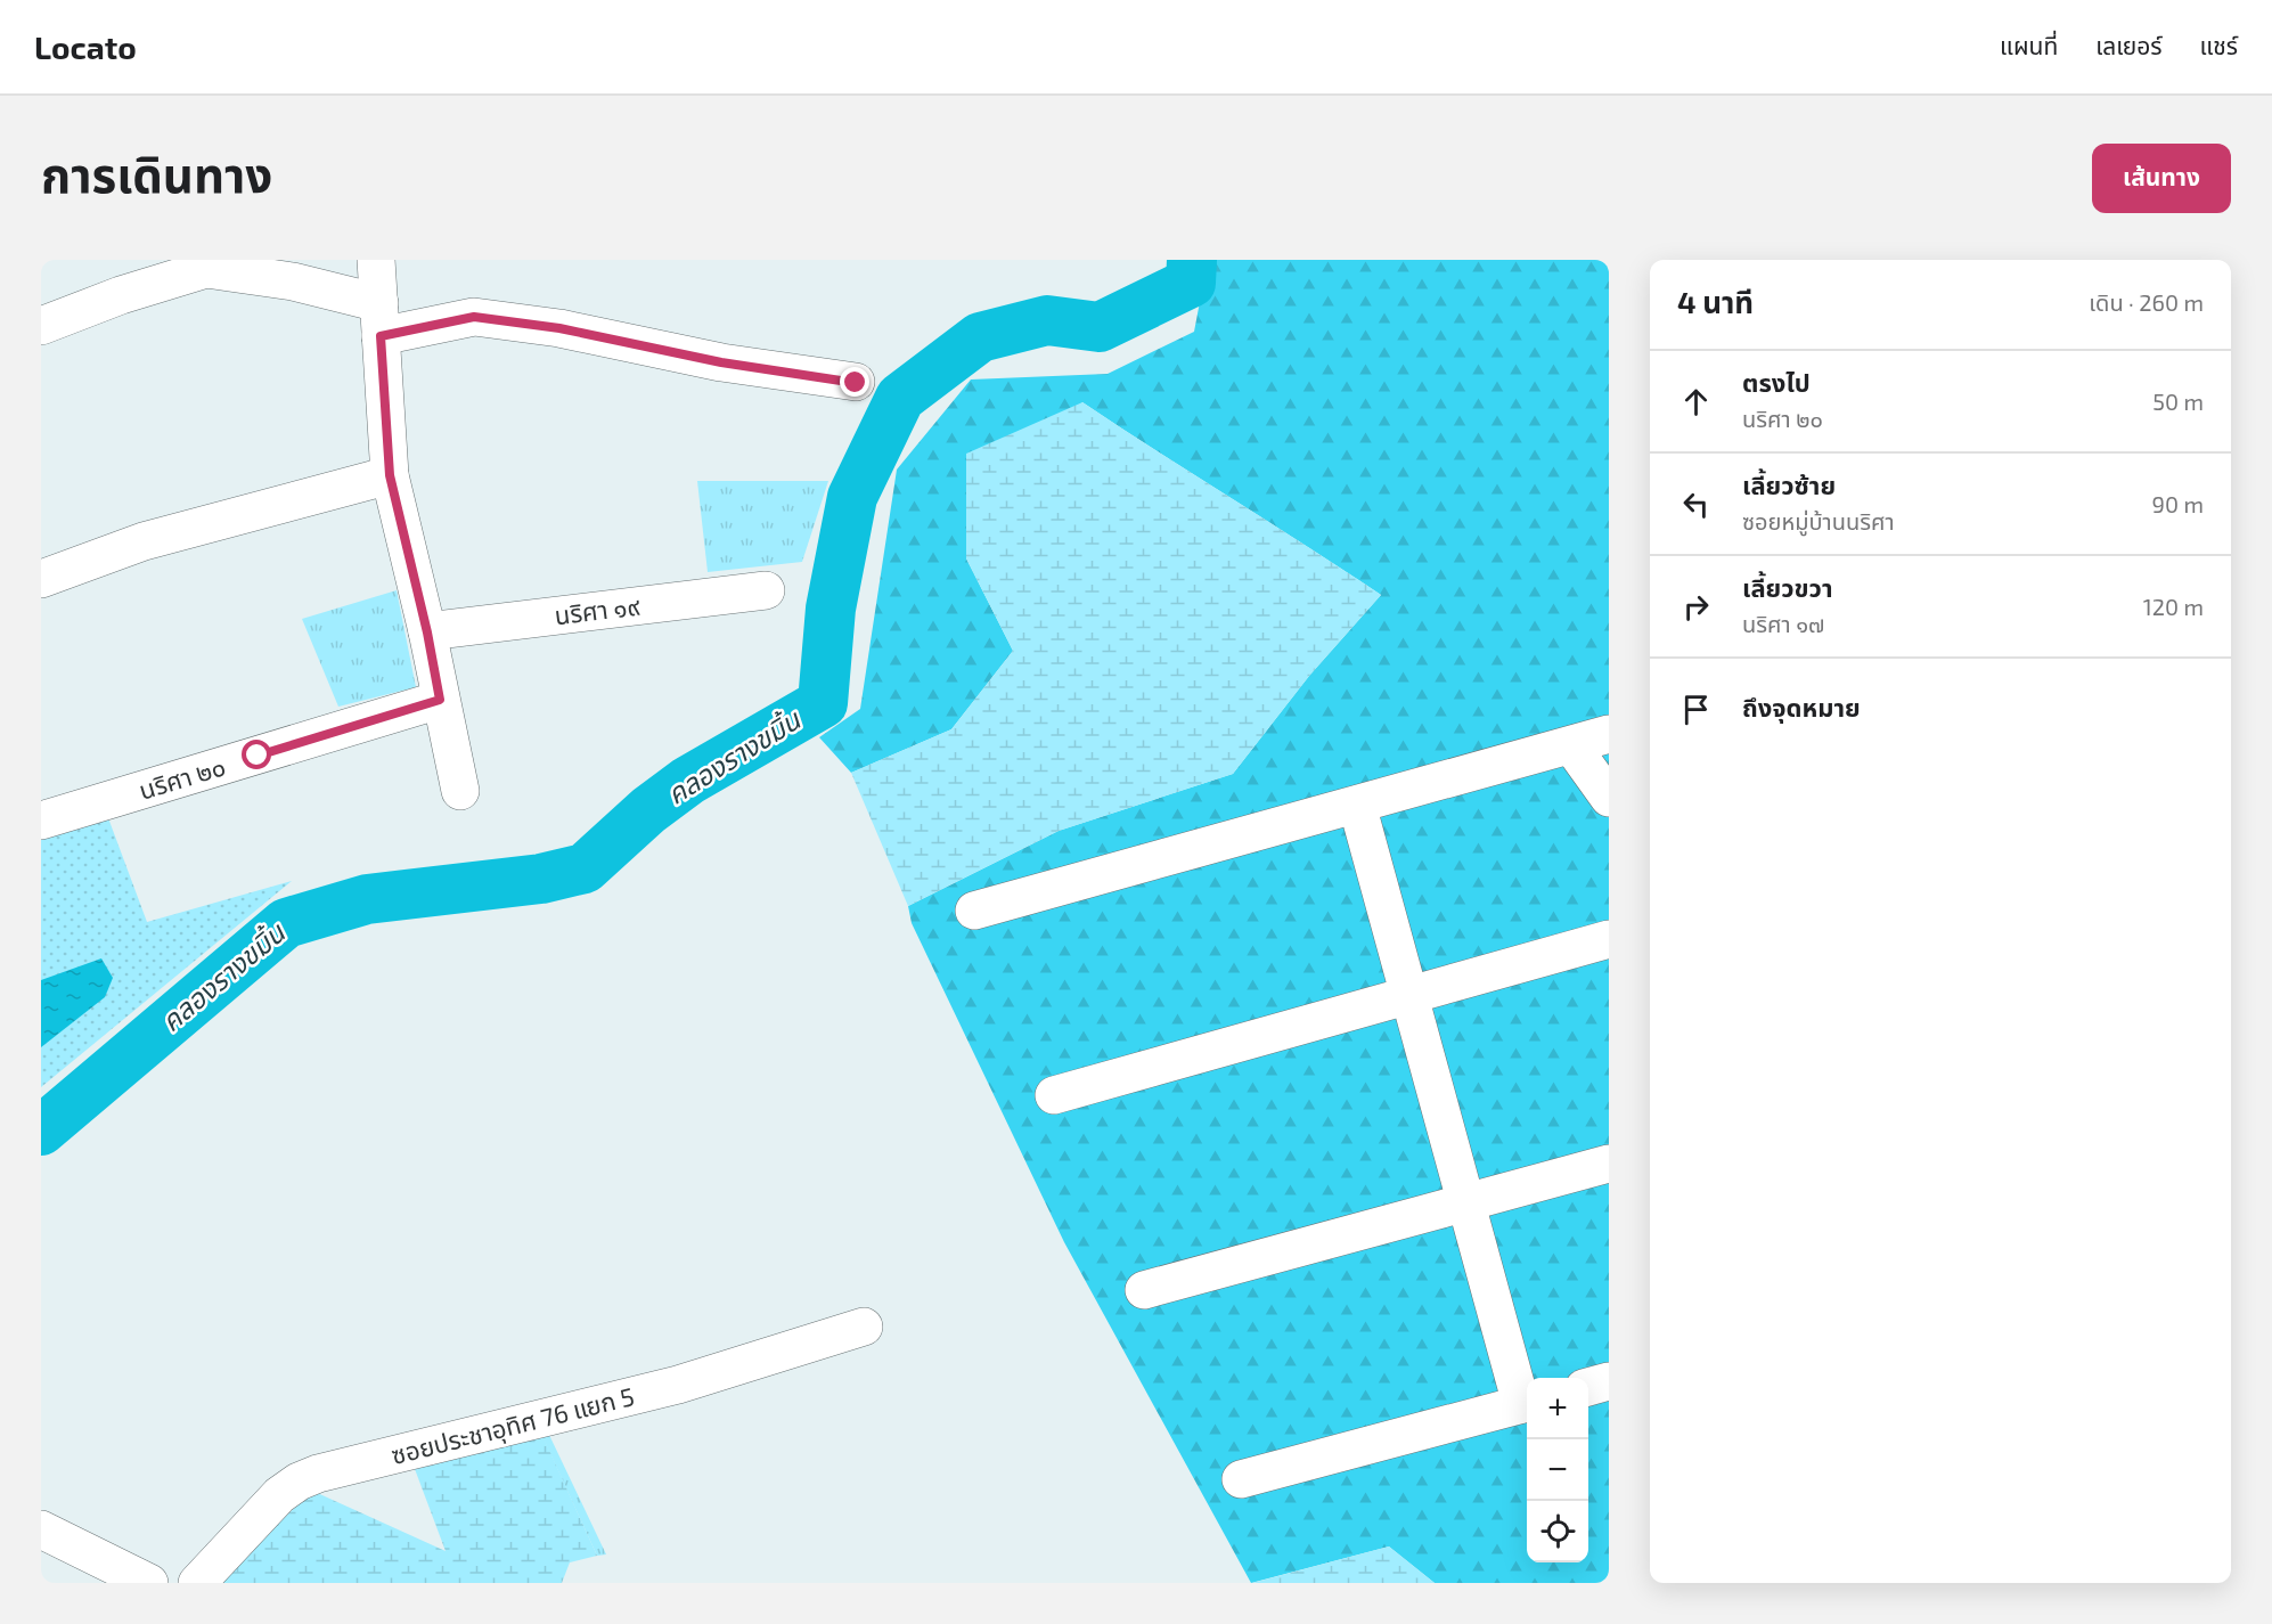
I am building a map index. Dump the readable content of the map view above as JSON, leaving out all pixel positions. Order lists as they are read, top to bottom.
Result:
{
  "streets": {
    "street": ["นริศา ๑๙", "นริศา ๒๐", "ซอยประชาอุทิศ 76 แยก 5"]
  },
  "water": ["คลองรางขมิ้น"],
  "page": {
    "header": "Locato",
    "nav": ["แผนที่", "เลเยอร์", "แชร์"],
    "title": "การเดินทาง",
    "buttons": "เส้นทาง",
    "heading": ["4 นาที", "เดิน · 260 m"],
    "list": [
      ["ตรงไป", "นริศา ๒๐", "50 m"],
      ["เลี้ยวซ้าย", "ซอยหมู่บ้านนริศา", "90 m"],
      ["เลี้ยวขวา", "นริศา ๑๗", "120 m"],
      "ถึงจุดหมาย"
    ],
    "map_buttons": ["+", "−"]
  }
}
